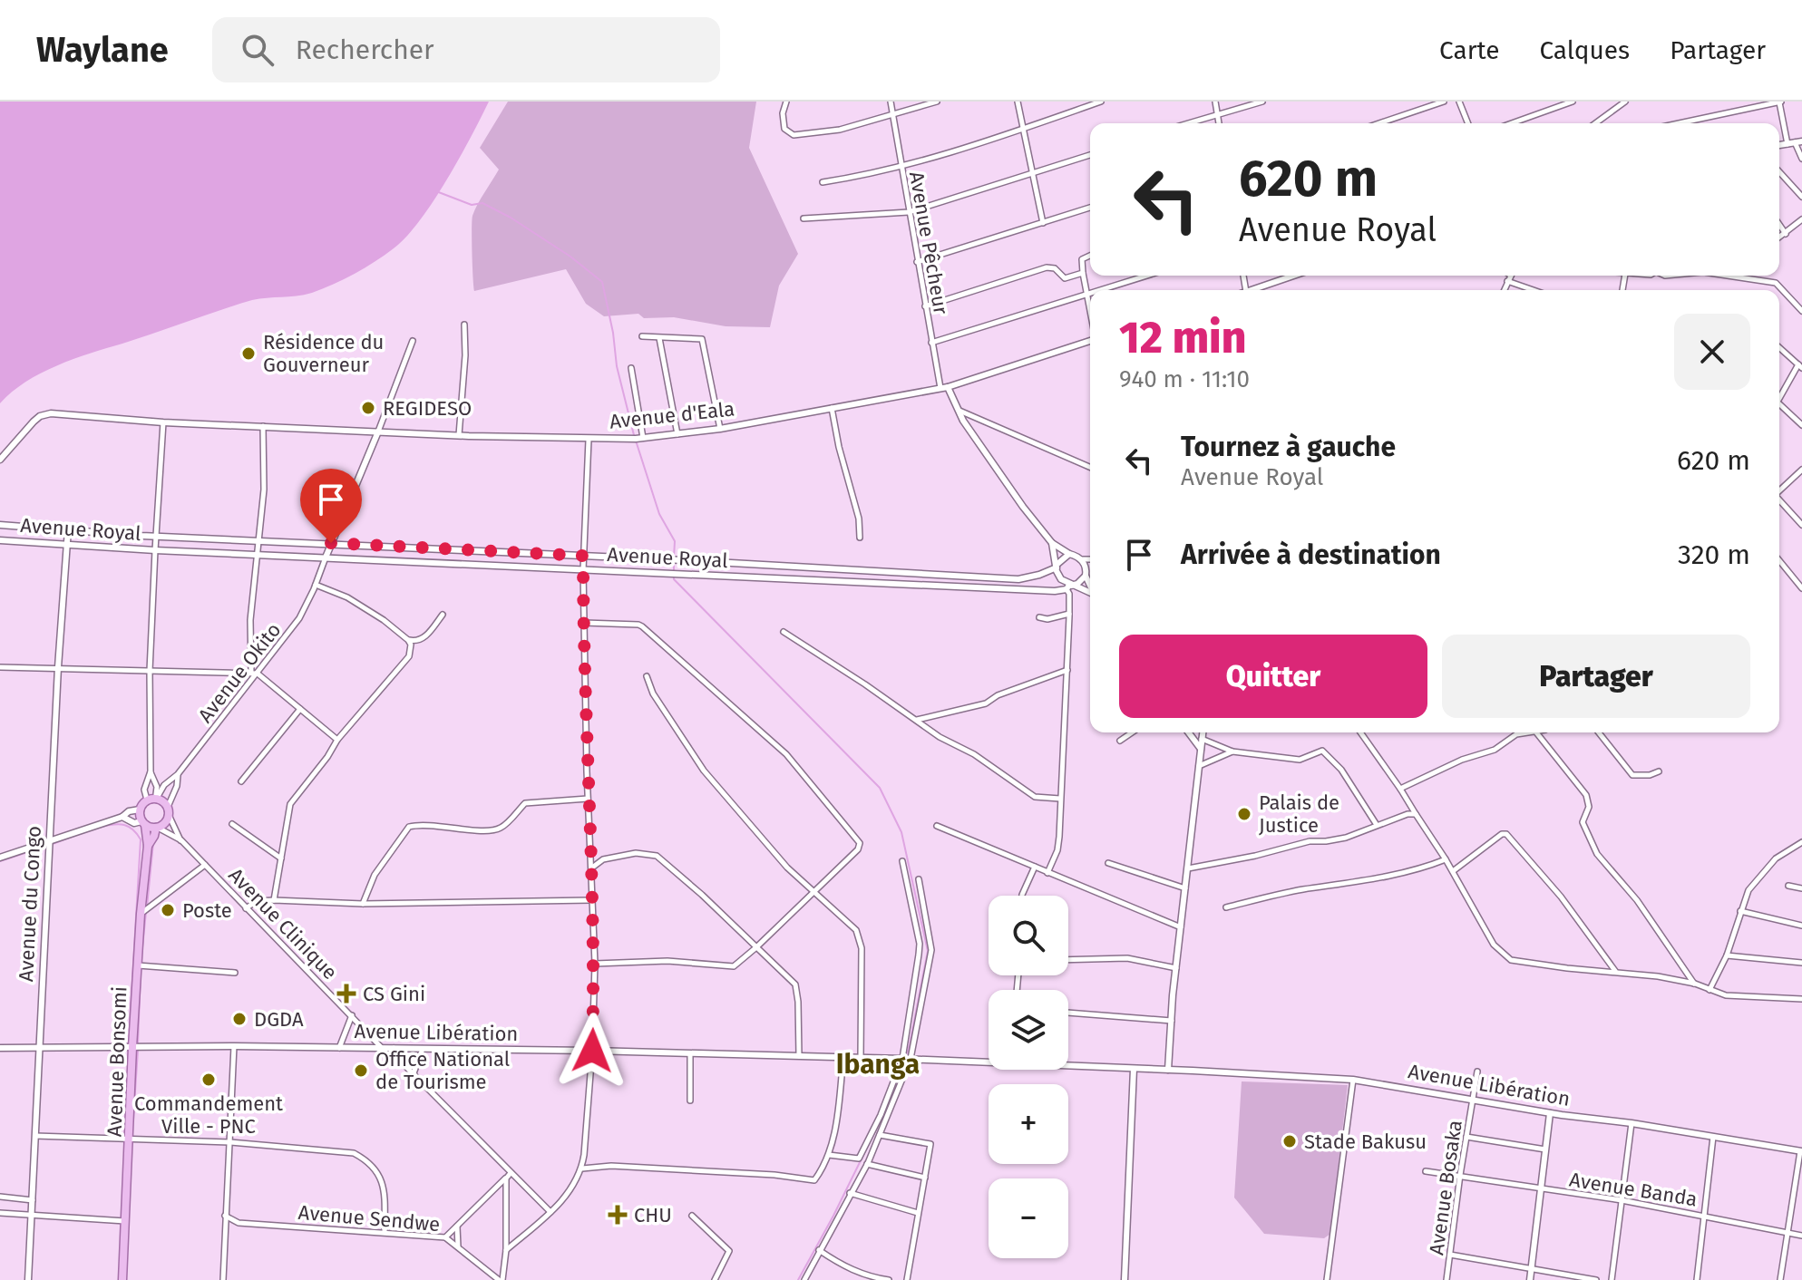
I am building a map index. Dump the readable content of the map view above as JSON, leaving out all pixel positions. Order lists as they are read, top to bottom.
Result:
{
  "streets": {
    "main road": ["Avenue Bonsomi"],
    "street": [
      "Avenue Pêcheur",
      "Avenue d'Eala",
      "Avenue Royal",
      "Avenue Okito",
      "Avenue du Congo",
      "Avenue Clinique",
      "Avenue Libération",
      "Avenue Bosaka",
      "Avenue Banda",
      "Avenue Sendwe"
    ]
  },
  "crossings": [
    ["Avenue Pêcheur", "Avenue d'Eala"],
    ["Avenue Royal", "Avenue Okito"],
    ["Avenue Royal", "Avenue du Congo"],
    ["Avenue Okito", "Avenue Clinique"],
    ["Avenue Okito", "Avenue Bonsomi"],
    ["Avenue du Congo", "Avenue Libération"],
    ["Avenue Clinique", "Avenue Libération"],
    ["Avenue Clinique", "Avenue Bonsomi"],
    ["Avenue Libération", "Avenue Bonsomi"],
    ["Avenue Libération", "Avenue Bosaka"],
    ["Avenue Bosaka", "Avenue Banda"]
  ],
  "districts": ["Ibanga"],
  "places": {
    "other": [
      "Résidence du Gouverneur",
      "REGIDESO",
      "Palais de Justice",
      "Poste",
      "DGDA",
      "Office National de Tourisme",
      "Commandement Ville - PNC",
      "Stade Bakusu"
    ],
    "health": ["CS Gini", "CHU"]
  },
  "page": {
    "header": "Waylane",
    "search": "Rechercher",
    "nav": ["Carte", "Calques", "Partager"],
    "turn": ["620 m", "Avenue Royal"],
    "heading": ["12 min", "940 m · 11:10"],
    "list": [
      {
        "name": "Tournez à gauche",
        "note": "Avenue Royal",
        "value": "620 m"
      },
      {
        "name": "Arrivée à destination",
        "value": "320 m"
      }
    ],
    "buttons": ["Quitter", "Partager"],
    "map_buttons": ["+", "−"]
  }
}
